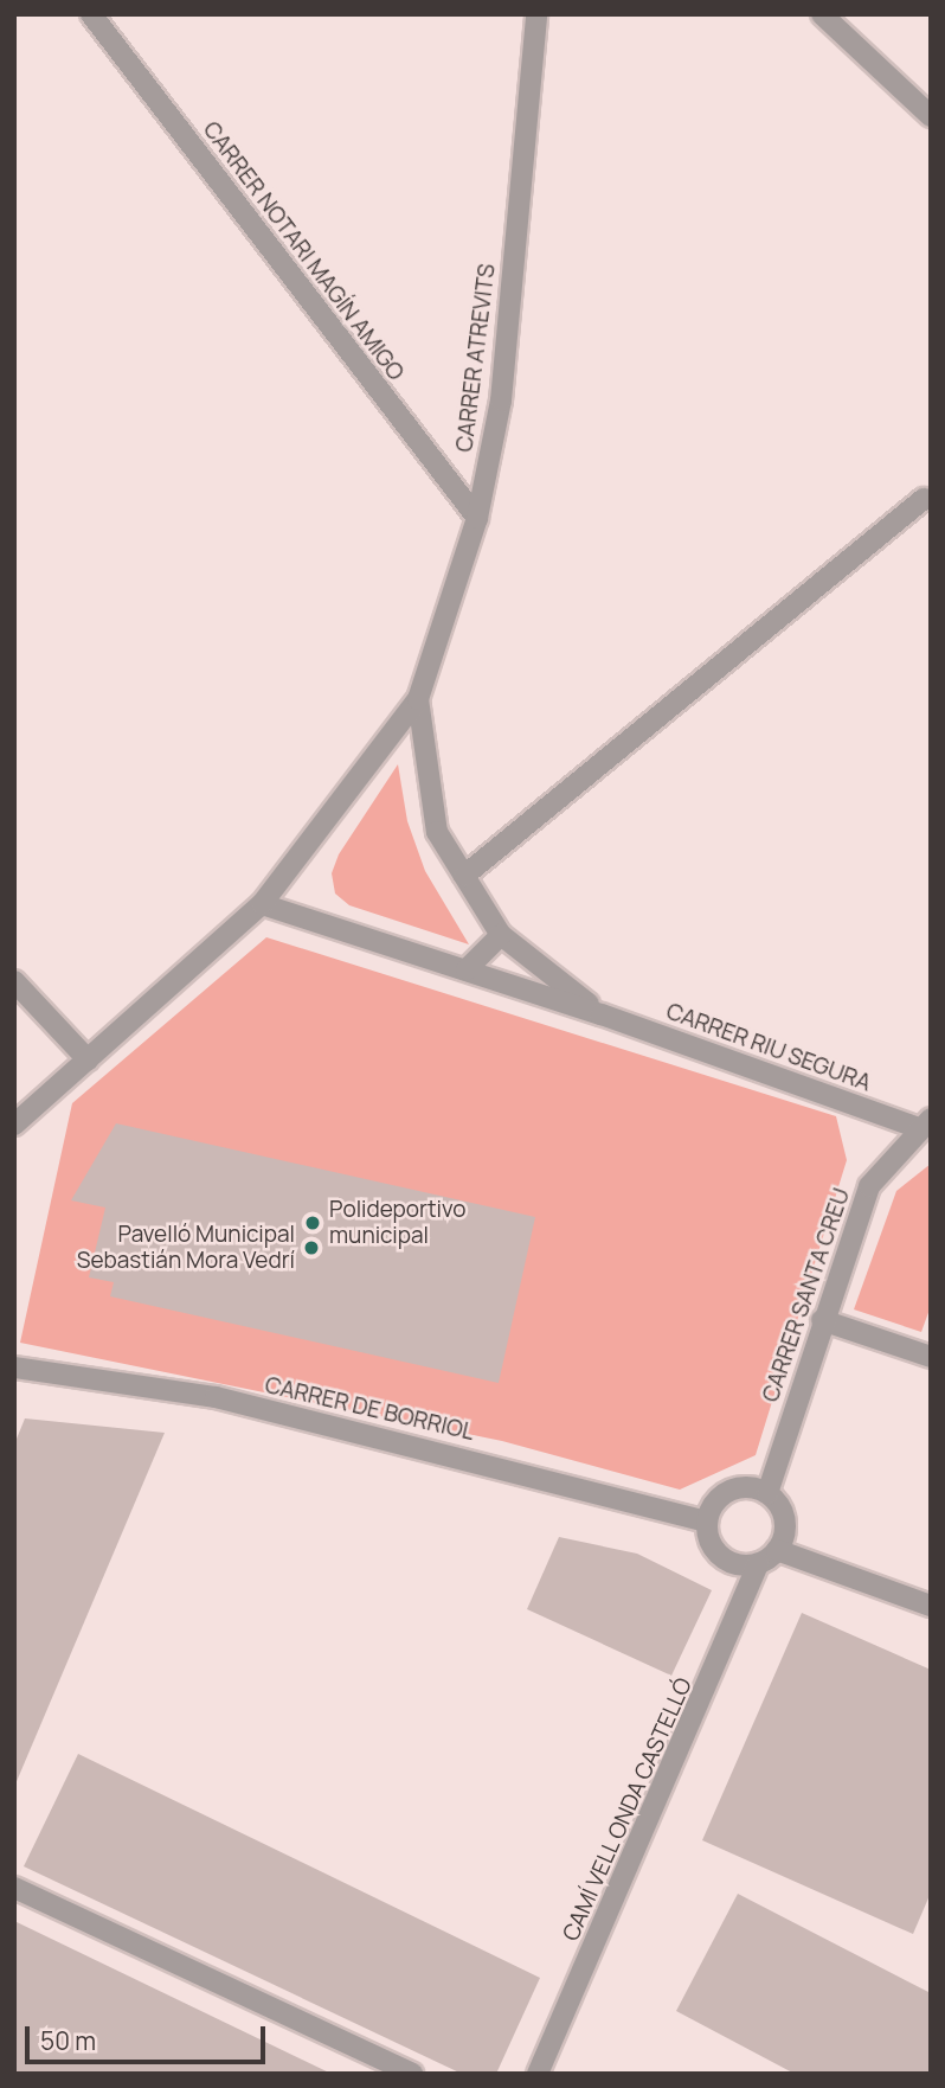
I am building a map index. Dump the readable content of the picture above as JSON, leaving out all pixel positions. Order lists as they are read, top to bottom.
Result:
{
  "streets": {
    "street": [
      "CARRER NOTARI MAGÍN AMIGO",
      "CARRER ATREVITS",
      "CARRER RIU SEGURA",
      "CARRER SANTA CREU",
      "CARRER DE BORRIOL",
      "CAMÍ VELL ONDA CASTELLÓ"
    ]
  },
  "crossings": [
    ["CARRER NOTARI MAGÍN AMIGO", "CARRER ATREVITS"],
    ["CARRER RIU SEGURA", "CARRER SANTA CREU"],
    ["CARRER SANTA CREU", "CARRER DE BORRIOL"],
    ["CARRER SANTA CREU", "CAMÍ VELL ONDA CASTELLÓ"],
    ["CARRER DE BORRIOL", "CAMÍ VELL ONDA CASTELLÓ"]
  ],
  "places": ["Polideportivo municipal", "Pavelló Municipal Sebastián Mora Vedrí"],
  "scale_bar": "50 m"
}
